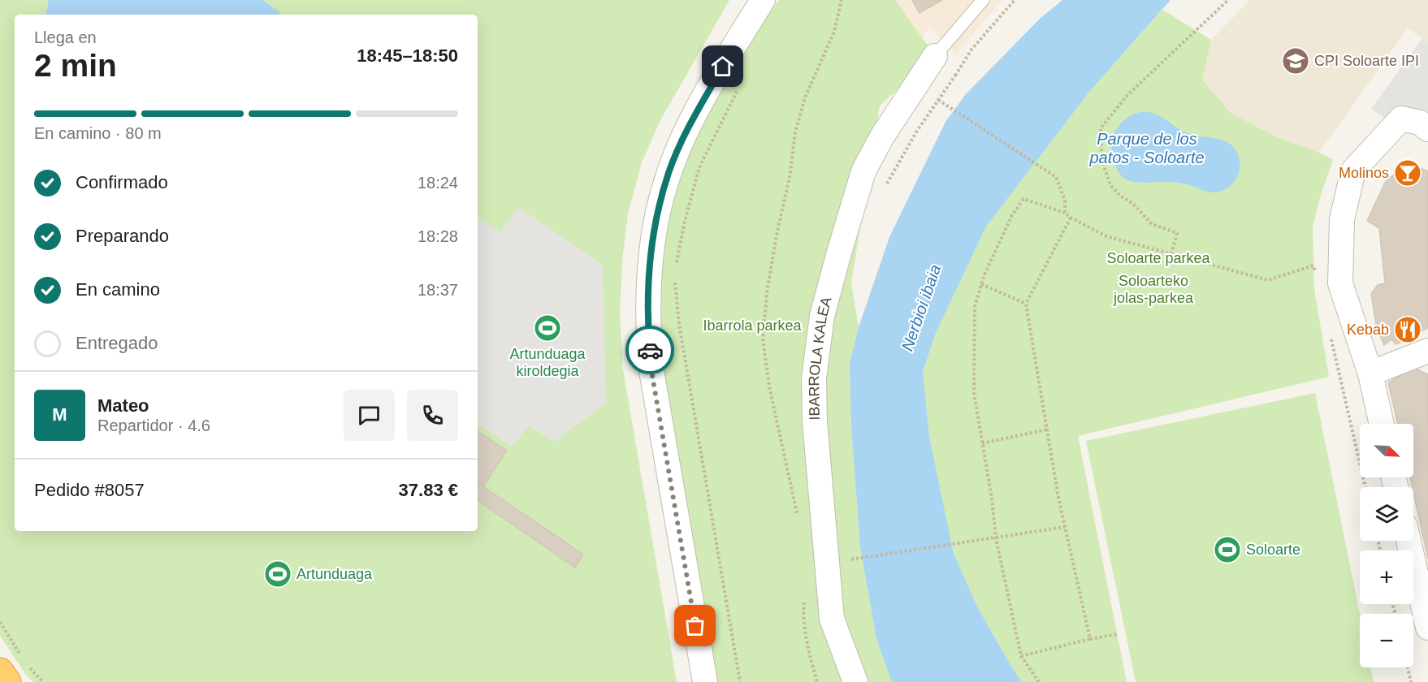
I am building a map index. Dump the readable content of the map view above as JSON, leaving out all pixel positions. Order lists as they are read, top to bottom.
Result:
{
  "streets": {
    "street": ["IBARROLA KALEA"]
  },
  "water": ["Parque de los patos - Soloarte", "Nerbioi ibaia"],
  "parks": ["Soloarte parkea", "Soloarteko jolas-parkea", "Ibarrola parkea"],
  "places": {
    "school or university": ["CPI Soloarte IPI"],
    "bar": ["Molinos"],
    "sports": ["Artunduaga kiroldegia", "Soloarte", "Artunduaga"],
    "restaurant": ["Kebab"]
  },
  "north": "bottom right",
  "page": {
    "heading": ["2 min", "Llega en", "18:45–18:50"],
    "panel": [
      "Mateo",
      "Repartidor · 4.6",
      "Pedido #8057",
      "37.83 €"
    ],
    "bar": "En camino · 80 m",
    "list": [
      ["Confirmado", "18:24"],
      ["Preparando", "18:28"],
      ["En camino", "18:37"],
      "Entregado"
    ],
    "round": "M",
    "map_buttons": ["+", "−"]
  }
}
